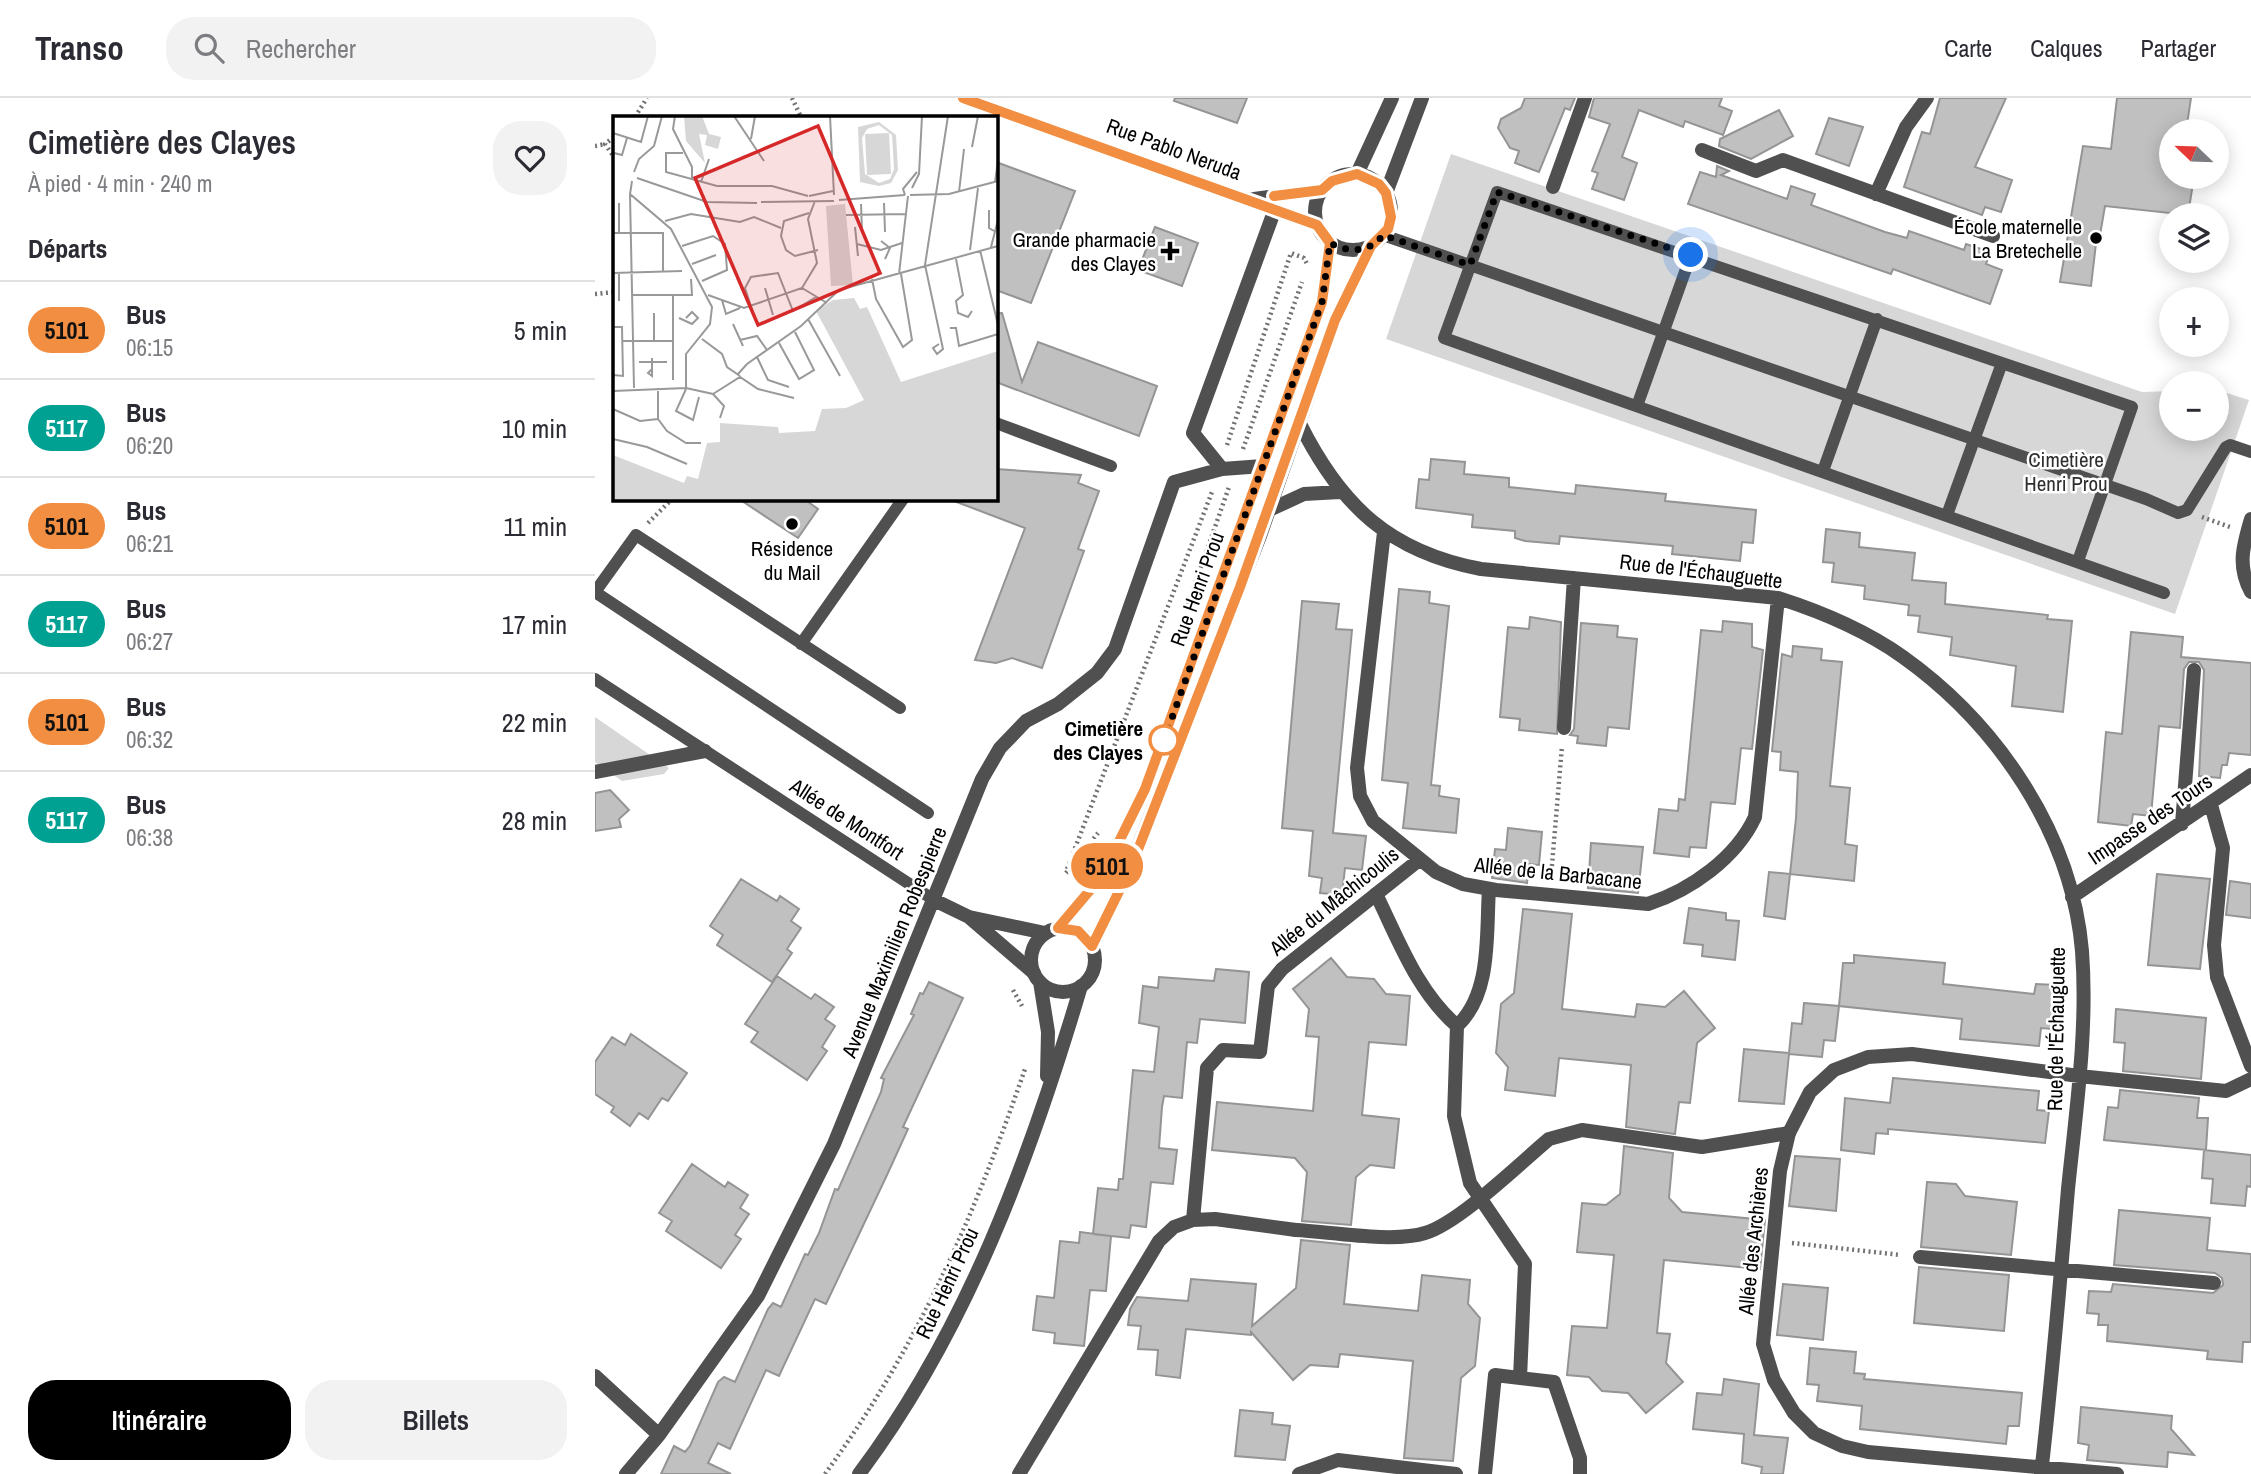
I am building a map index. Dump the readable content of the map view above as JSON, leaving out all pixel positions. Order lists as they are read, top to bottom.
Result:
{
  "streets": {
    "street": [
      "Rue Pablo Neruda",
      "Rue de l'Échauguette",
      "Rue Henri Prou",
      "Allée de Montfort",
      "Impasse des Tours",
      "Allée de la Barbacane",
      "Allée du Mâchicoulis",
      "Avenue Maximilien Robespierre",
      "Allée des Archières"
    ]
  },
  "crossings": [
    ["Rue Pablo Neruda", "Rue Henri Prou"],
    ["Rue de l'Échauguette", "Rue Henri Prou"],
    ["Rue de l'Échauguette", "Impasse des Tours"],
    ["Rue de l'Échauguette", "Allée de la Barbacane"],
    ["Rue de l'Échauguette", "Allée des Archières"],
    ["Rue Henri Prou", "Allée de Montfort"],
    ["Rue Henri Prou", "Avenue Maximilien Robespierre"],
    ["Allée de Montfort", "Avenue Maximilien Robespierre"],
    ["Allée de la Barbacane", "Allée du Mâchicoulis"]
  ],
  "parks": ["Cimetière Henri Prou"],
  "places": {
    "other": ["École maternelle La Bretechelle", "Résidence du Mail", "Cimetière des Clayes"],
    "health": ["Grande pharmacie des Clayes"]
  },
  "lines": ["bus line 5101"],
  "north": "top left",
  "page": {
    "header": "Transo",
    "search": "Rechercher",
    "nav": ["Carte", "Calques", "Partager"],
    "heading": [
      ["Cimetière des Clayes", "À pied · 4 min · 240 m"],
      "Départs"
    ],
    "on_map": "5101",
    "map_buttons": ["+", "−"],
    "list": [
      {
        "mark": "5101",
        "name": "Bus",
        "note": "06:15",
        "value": "5 min"
      },
      {
        "mark": "5117",
        "name": "Bus",
        "note": "06:20",
        "value": "10 min"
      },
      {
        "mark": "5101",
        "name": "Bus",
        "note": "06:21",
        "value": "11 min"
      },
      {
        "mark": "5117",
        "name": "Bus",
        "note": "06:27",
        "value": "17 min"
      },
      {
        "mark": "5101",
        "name": "Bus",
        "note": "06:32",
        "value": "22 min"
      },
      {
        "mark": "5117",
        "name": "Bus",
        "note": "06:38",
        "value": "28 min"
      }
    ],
    "buttons": ["Itinéraire", "Billets"]
  }
}
